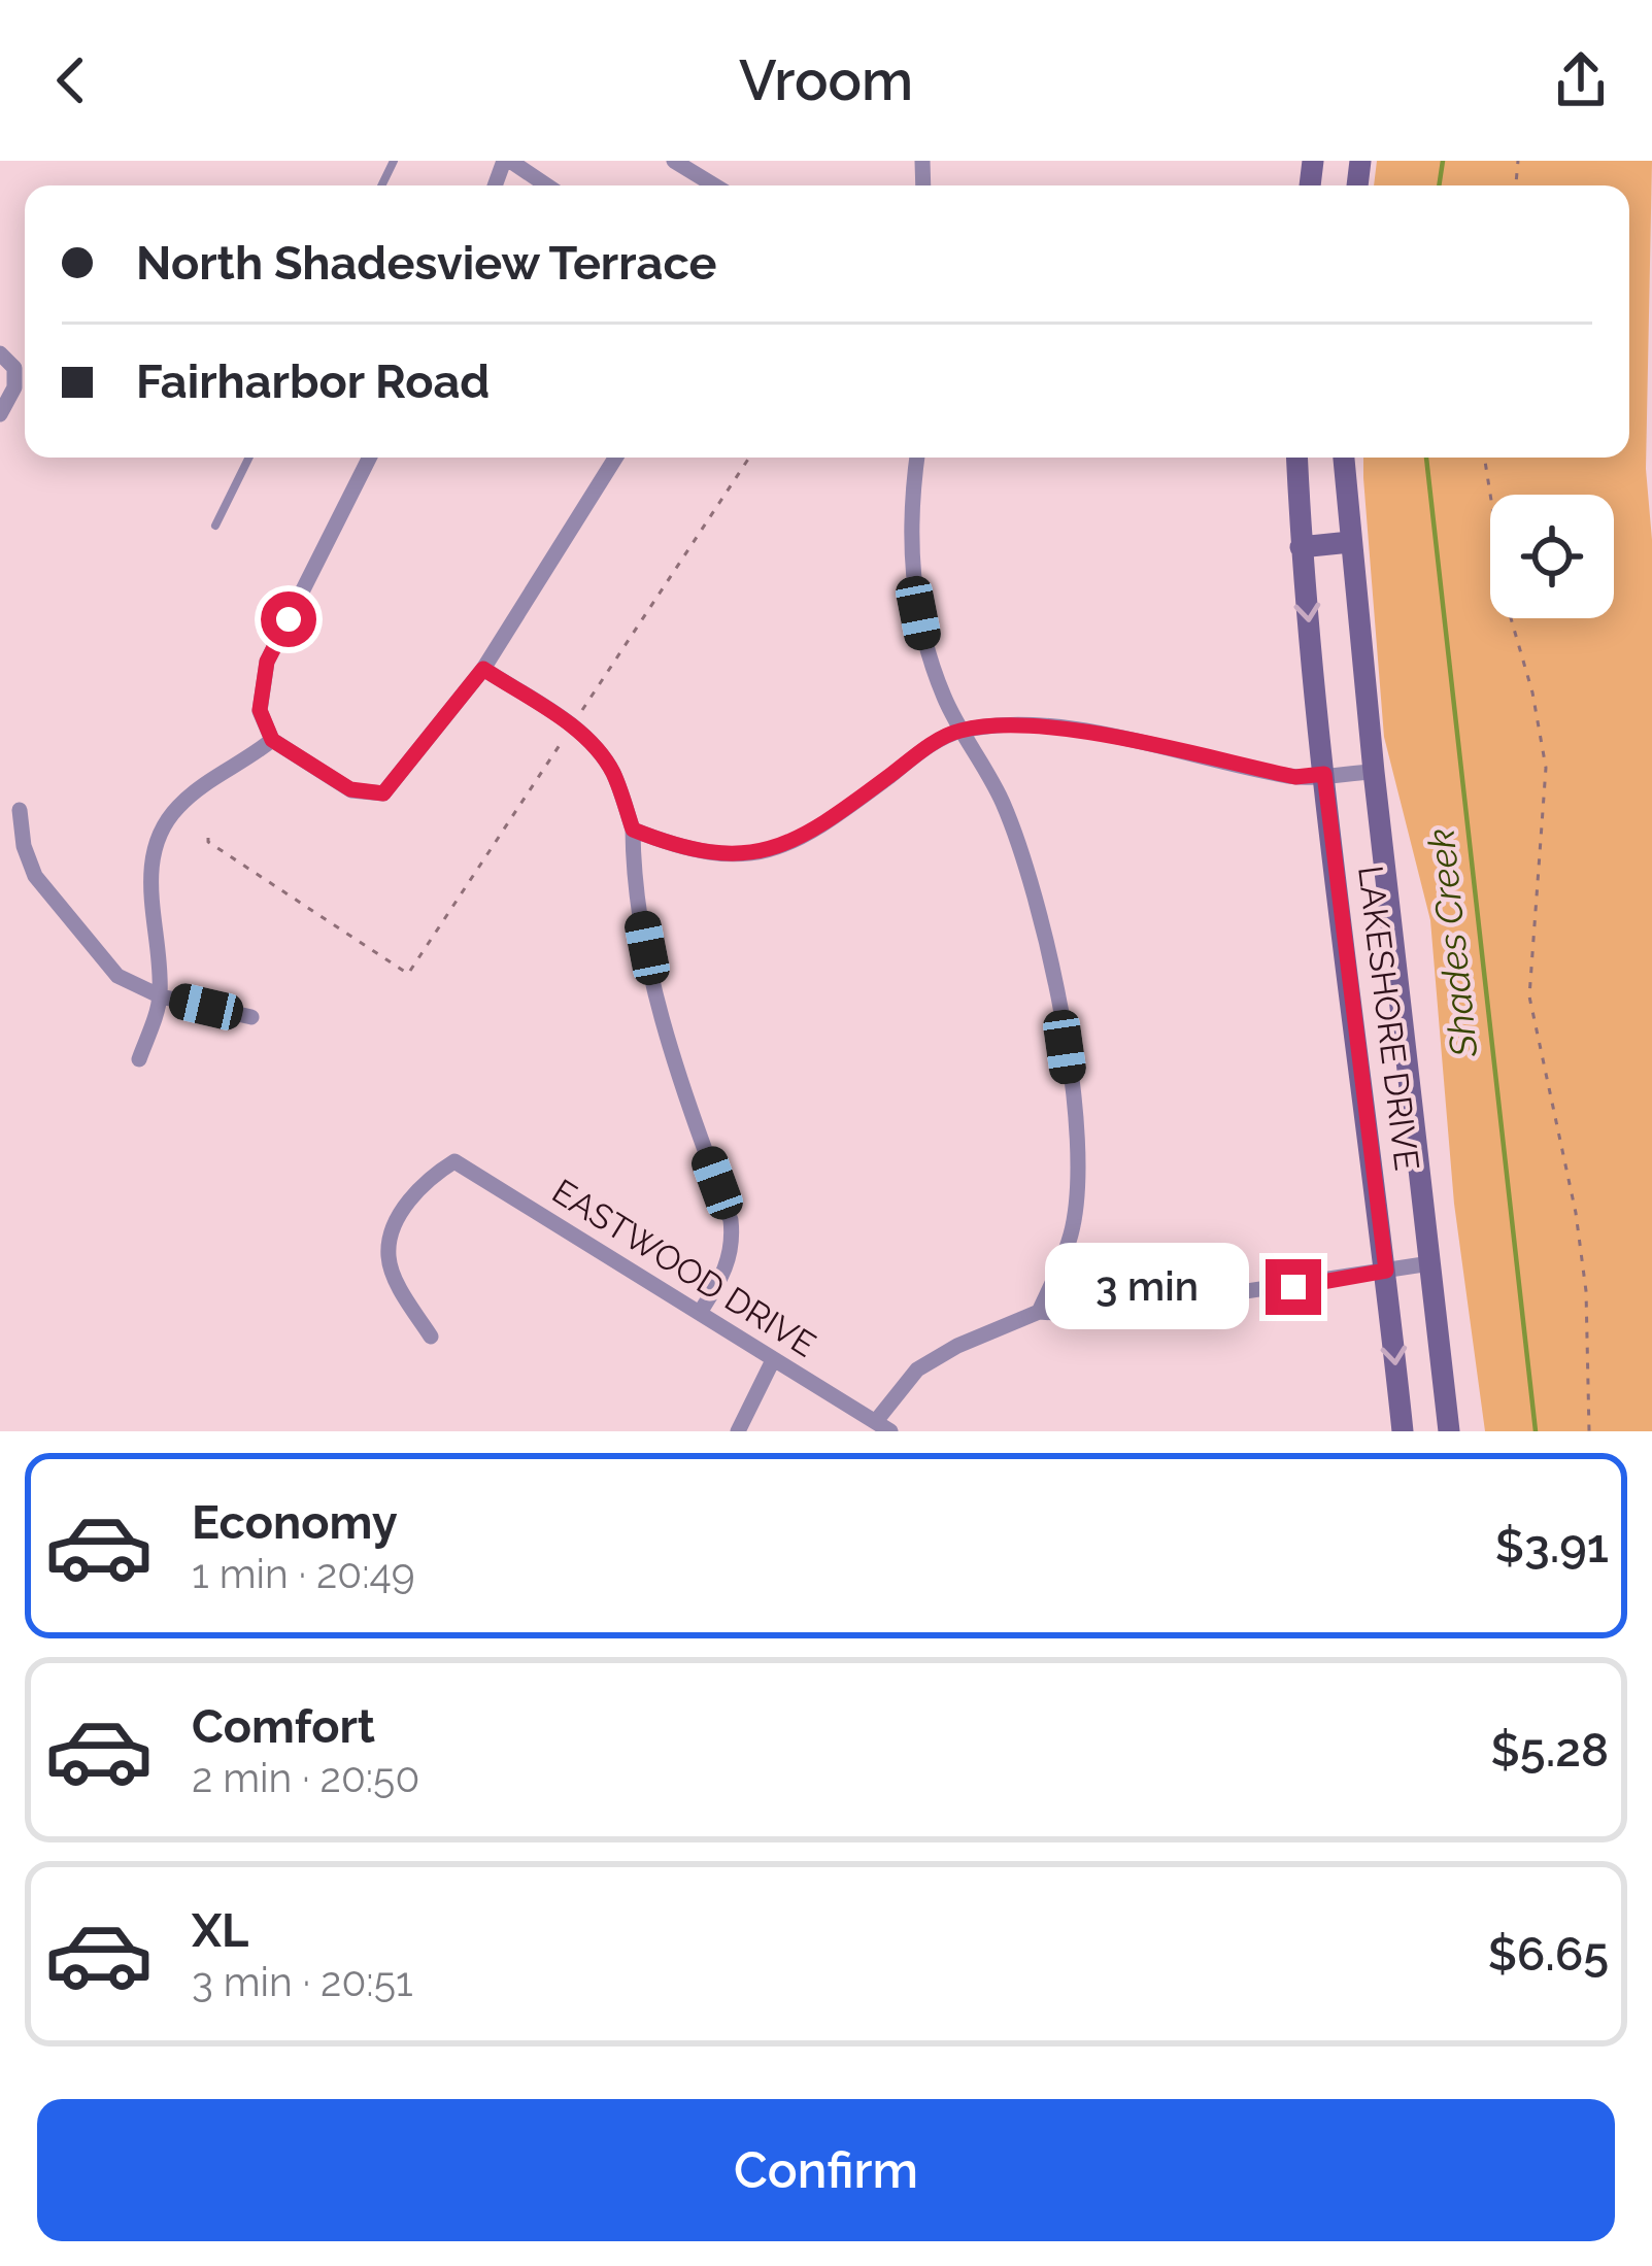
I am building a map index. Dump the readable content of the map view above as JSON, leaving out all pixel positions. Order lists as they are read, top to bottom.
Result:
{
  "streets": {
    "main road": ["LAKESHORE DRIVE"],
    "street": ["EASTWOOD DRIVE"]
  },
  "water": ["Shades Creek"],
  "page": {
    "header": "Vroom",
    "banner": ["North Shadesview Terrace", "Fairharbor Road"],
    "bubble": "3 min",
    "list": [
      {
        "name": "Economy",
        "note": "1 min · 20:49",
        "value": "$3.91"
      },
      {
        "name": "Comfort",
        "note": "2 min · 20:50",
        "value": "$5.28"
      },
      {
        "name": "XL",
        "note": "3 min · 20:51",
        "value": "$6.65"
      }
    ],
    "buttons": "Confirm"
  }
}
